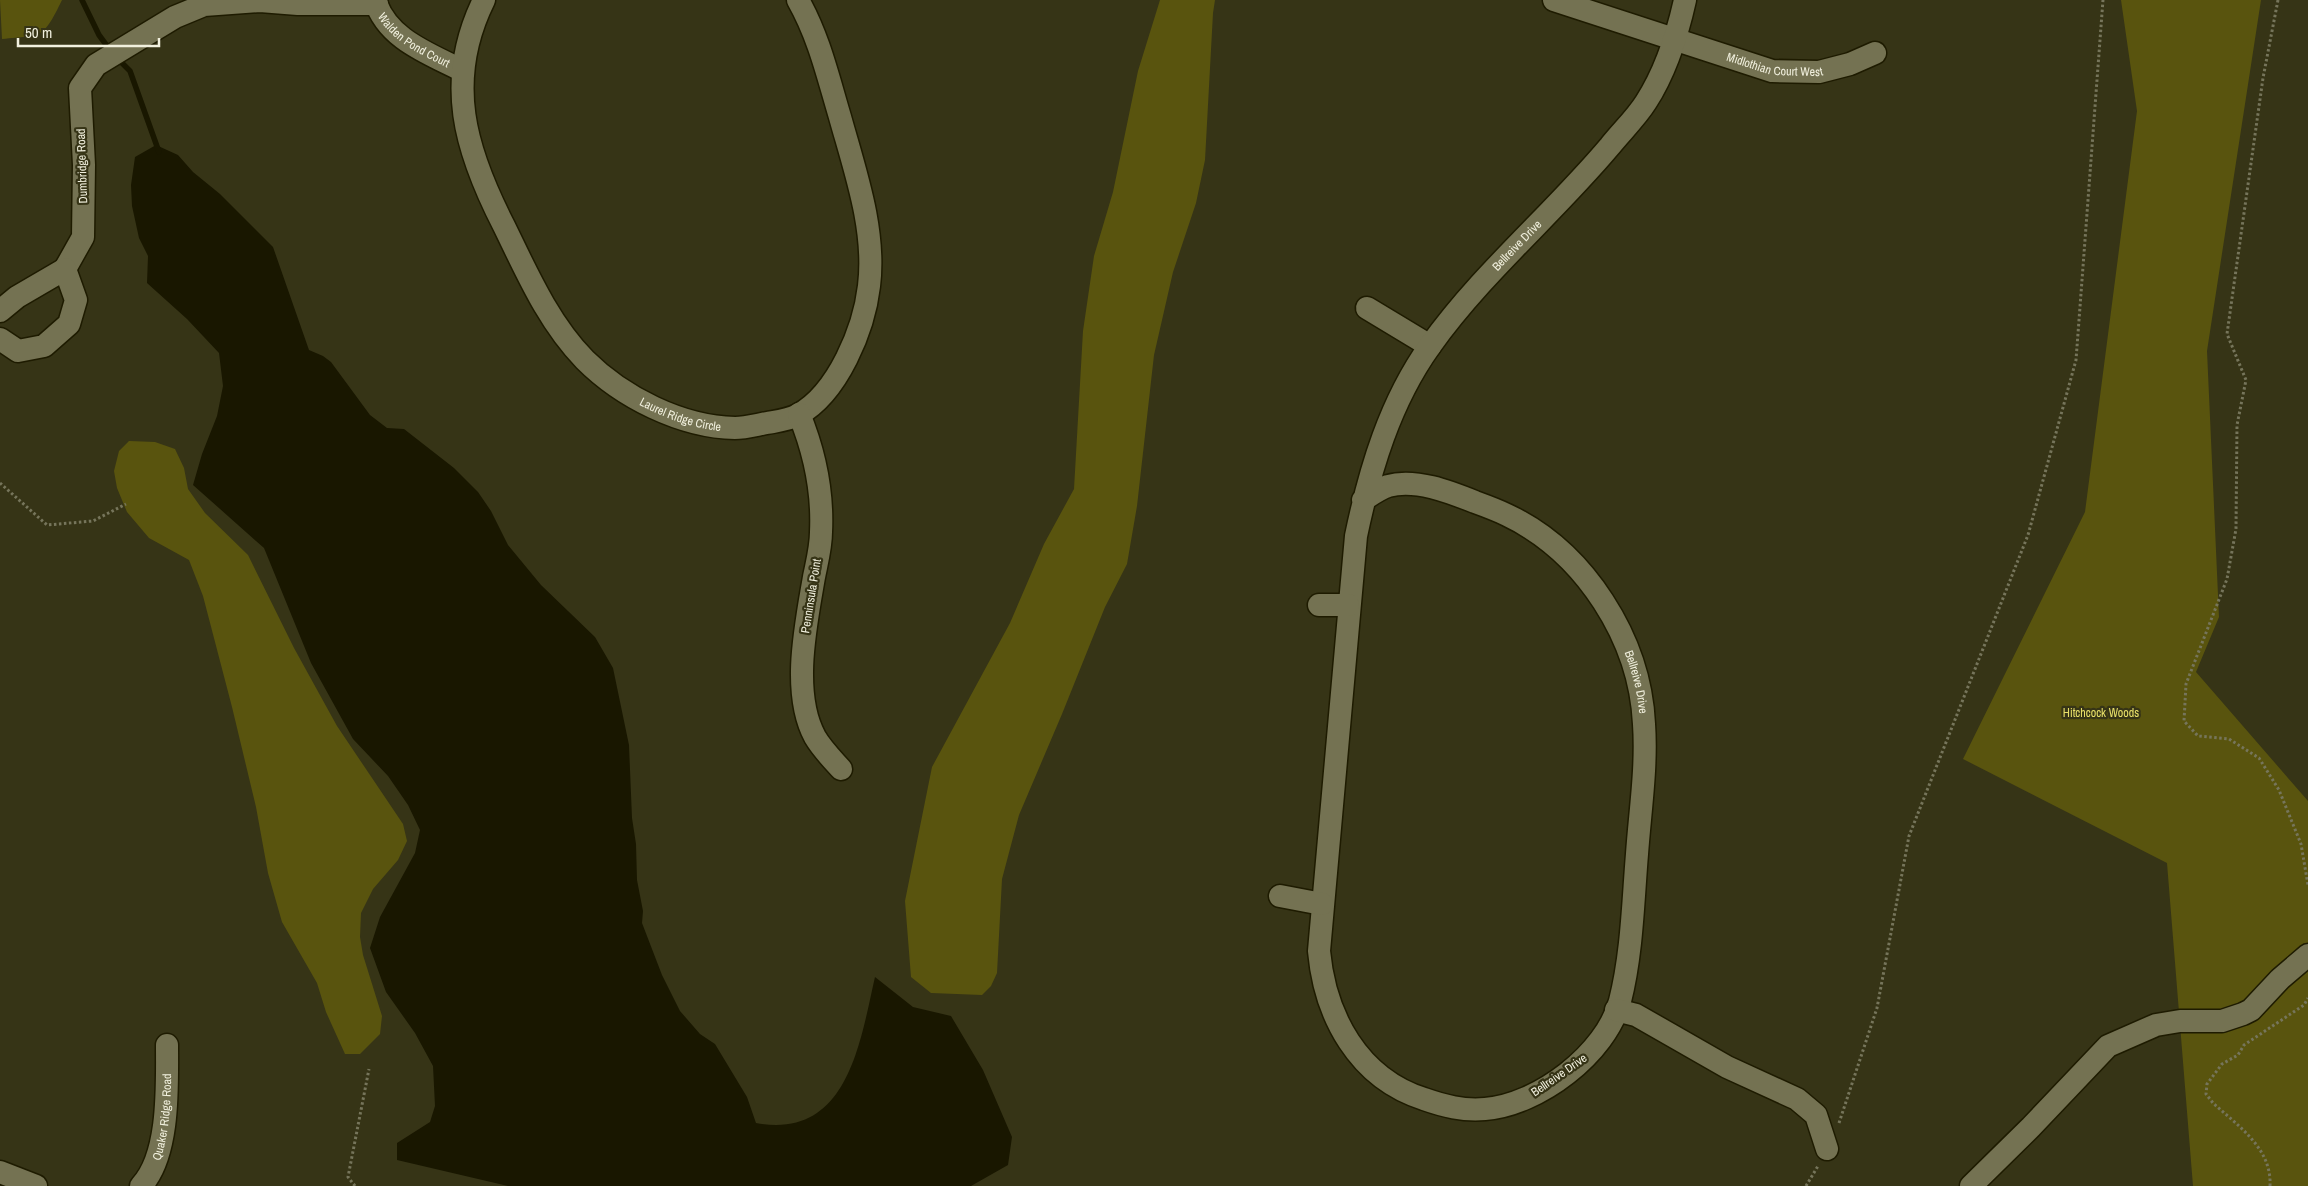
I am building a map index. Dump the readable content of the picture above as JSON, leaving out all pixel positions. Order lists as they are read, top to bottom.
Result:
{
  "streets": {
    "street": [
      "Walden Pond Court",
      "Midlothian Court West",
      "Dumbridge Road",
      "Bellreive Drive",
      "Laurel Ridge Circle",
      "Penninsula Point",
      "Quaker Ridge Road"
    ]
  },
  "crossings": [
    ["Walden Pond Court", "Dumbridge Road"],
    ["Walden Pond Court", "Laurel Ridge Circle"],
    ["Midlothian Court West", "Bellreive Drive"],
    ["Laurel Ridge Circle", "Penninsula Point"]
  ],
  "parks": ["Hitchcock Woods"],
  "scale_bar": "50 m"
}
